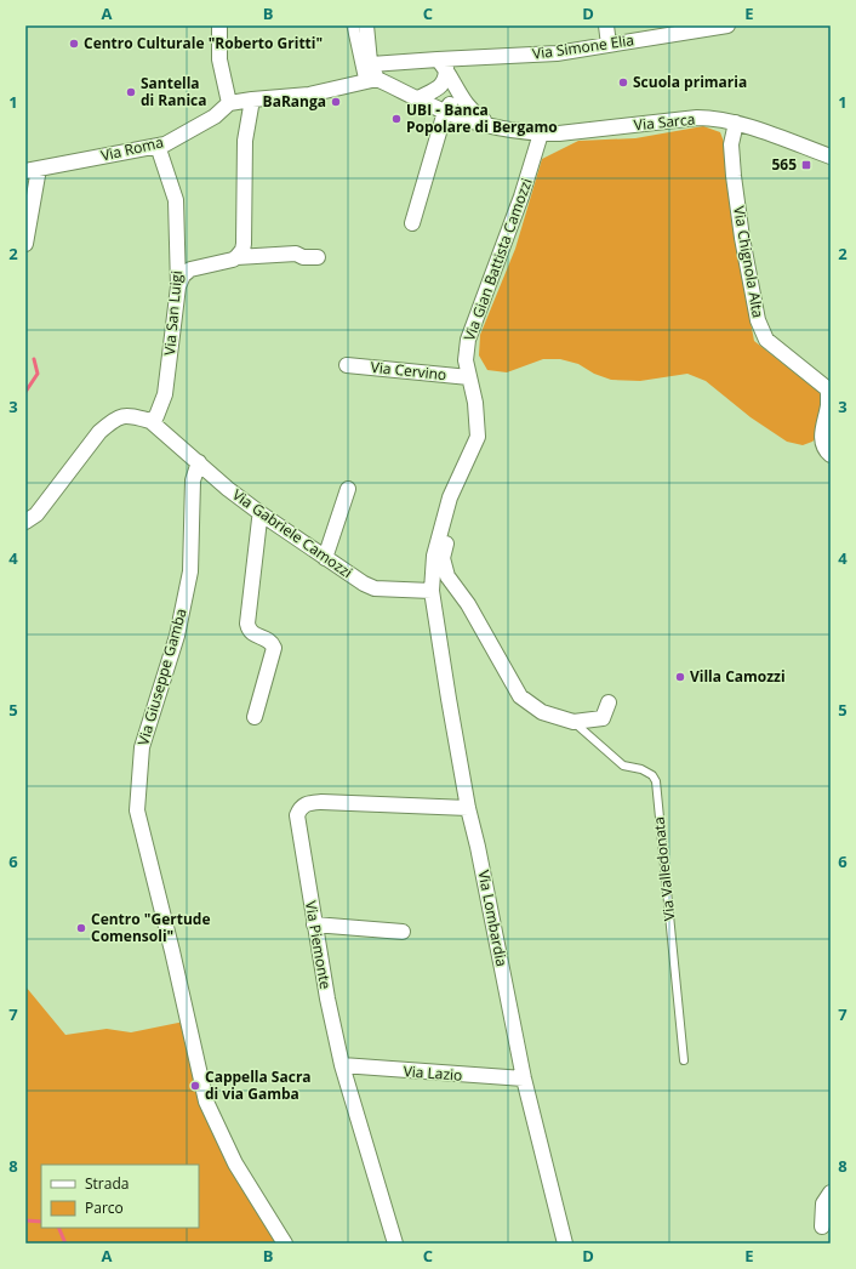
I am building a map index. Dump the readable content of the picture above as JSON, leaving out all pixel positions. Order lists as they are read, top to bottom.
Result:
{
  "streets": {
    "street": [
      "Via Simone Elia",
      "Via Sarca",
      "Via Roma",
      "Via Gian Battista Camozzi",
      "Via Chignola Alta",
      "Via San Luigi",
      "Via Cervino",
      "Via Gabriele Camozzi",
      "Via Giuseppe Gamba",
      "Via Lombardia",
      "Via Piemonte",
      "Via Lazio"
    ],
    "lane": ["Via Valledonata"]
  },
  "crossings": [
    ["Via Sarca", "Via Gian Battista Camozzi"],
    ["Via Sarca", "Via Chignola Alta"],
    ["Via Roma", "Via San Luigi"],
    ["Via Gian Battista Camozzi", "Via Cervino"],
    ["Via Gian Battista Camozzi", "Via Gabriele Camozzi"],
    ["Via Gian Battista Camozzi", "Via Valledonata"],
    ["Via Gian Battista Camozzi", "Via Lombardia"],
    ["Via San Luigi", "Via Gabriele Camozzi"],
    ["Via Gabriele Camozzi", "Via Giuseppe Gamba"],
    ["Via Gabriele Camozzi", "Via Lombardia"],
    ["Via Lombardia", "Via Piemonte"],
    ["Via Lombardia", "Via Lazio"],
    ["Via Piemonte", "Via Lazio"]
  ],
  "places": {
    "other": [
      "Centro Culturale \"Roberto Gritti\"",
      "Scuola primaria",
      "Santella di Ranica",
      "BaRanga",
      "UBI - Banca Popolare di Bergamo",
      "Villa Camozzi",
      "Centro \"Gertude Comensoli\"",
      "Cappella Sacra di via Gamba"
    ],
    "transit": ["565"]
  },
  "legend": ["Strada", "Parco"],
  "grid": {
    "columns": [
      "A",
      "B",
      "C",
      "D",
      "E"
    ],
    "rows": [
      "1",
      "2",
      "3",
      "4",
      "5",
      "6",
      "7",
      "8"
    ]
  }
}
